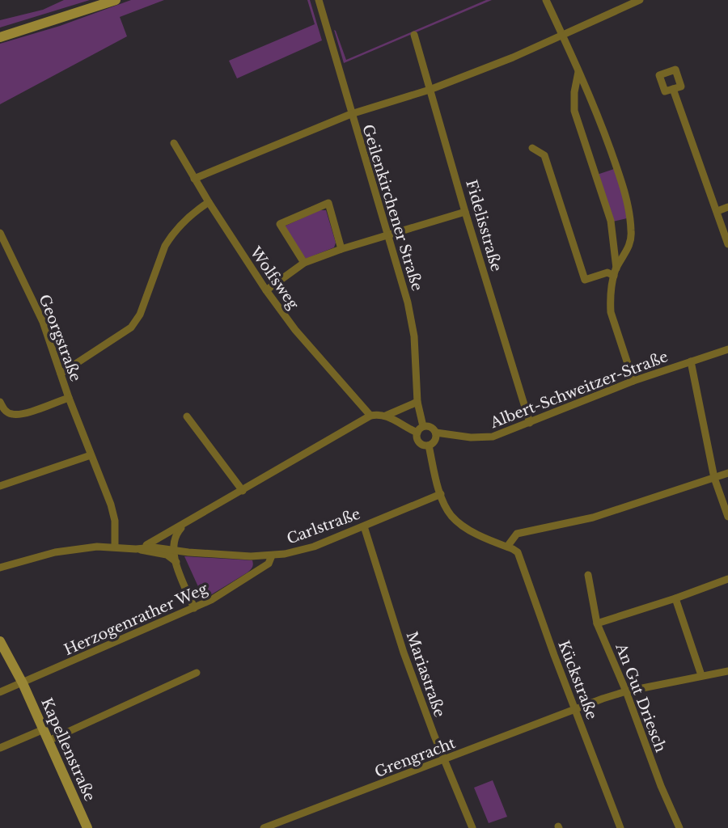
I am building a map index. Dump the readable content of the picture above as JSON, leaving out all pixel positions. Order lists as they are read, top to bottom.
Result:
{
  "streets": {
    "street": [
      "Geilenkirchener Straße",
      "Fidelisstraße",
      "Wolfsweg",
      "Georgstraße",
      "Albert-Schweitzer-Straße",
      "Carlstraße",
      "Herzogenrather Weg",
      "Mariastraße",
      "Kückstraße",
      "An Gut Driesch",
      "Kapellenstraße",
      "Grengracht"
    ]
  },
  "crossings": [
    ["Geilenkirchener Straße", "Albert-Schweitzer-Straße"],
    ["Fidelisstraße", "Albert-Schweitzer-Straße"],
    ["Georgstraße", "Carlstraße"],
    ["Carlstraße", "Herzogenrather Weg"],
    ["Carlstraße", "Mariastraße"],
    ["Herzogenrather Weg", "Kapellenstraße"],
    ["Mariastraße", "Grengracht"],
    ["Kückstraße", "Grengracht"],
    ["An Gut Driesch", "Grengracht"]
  ]
}
